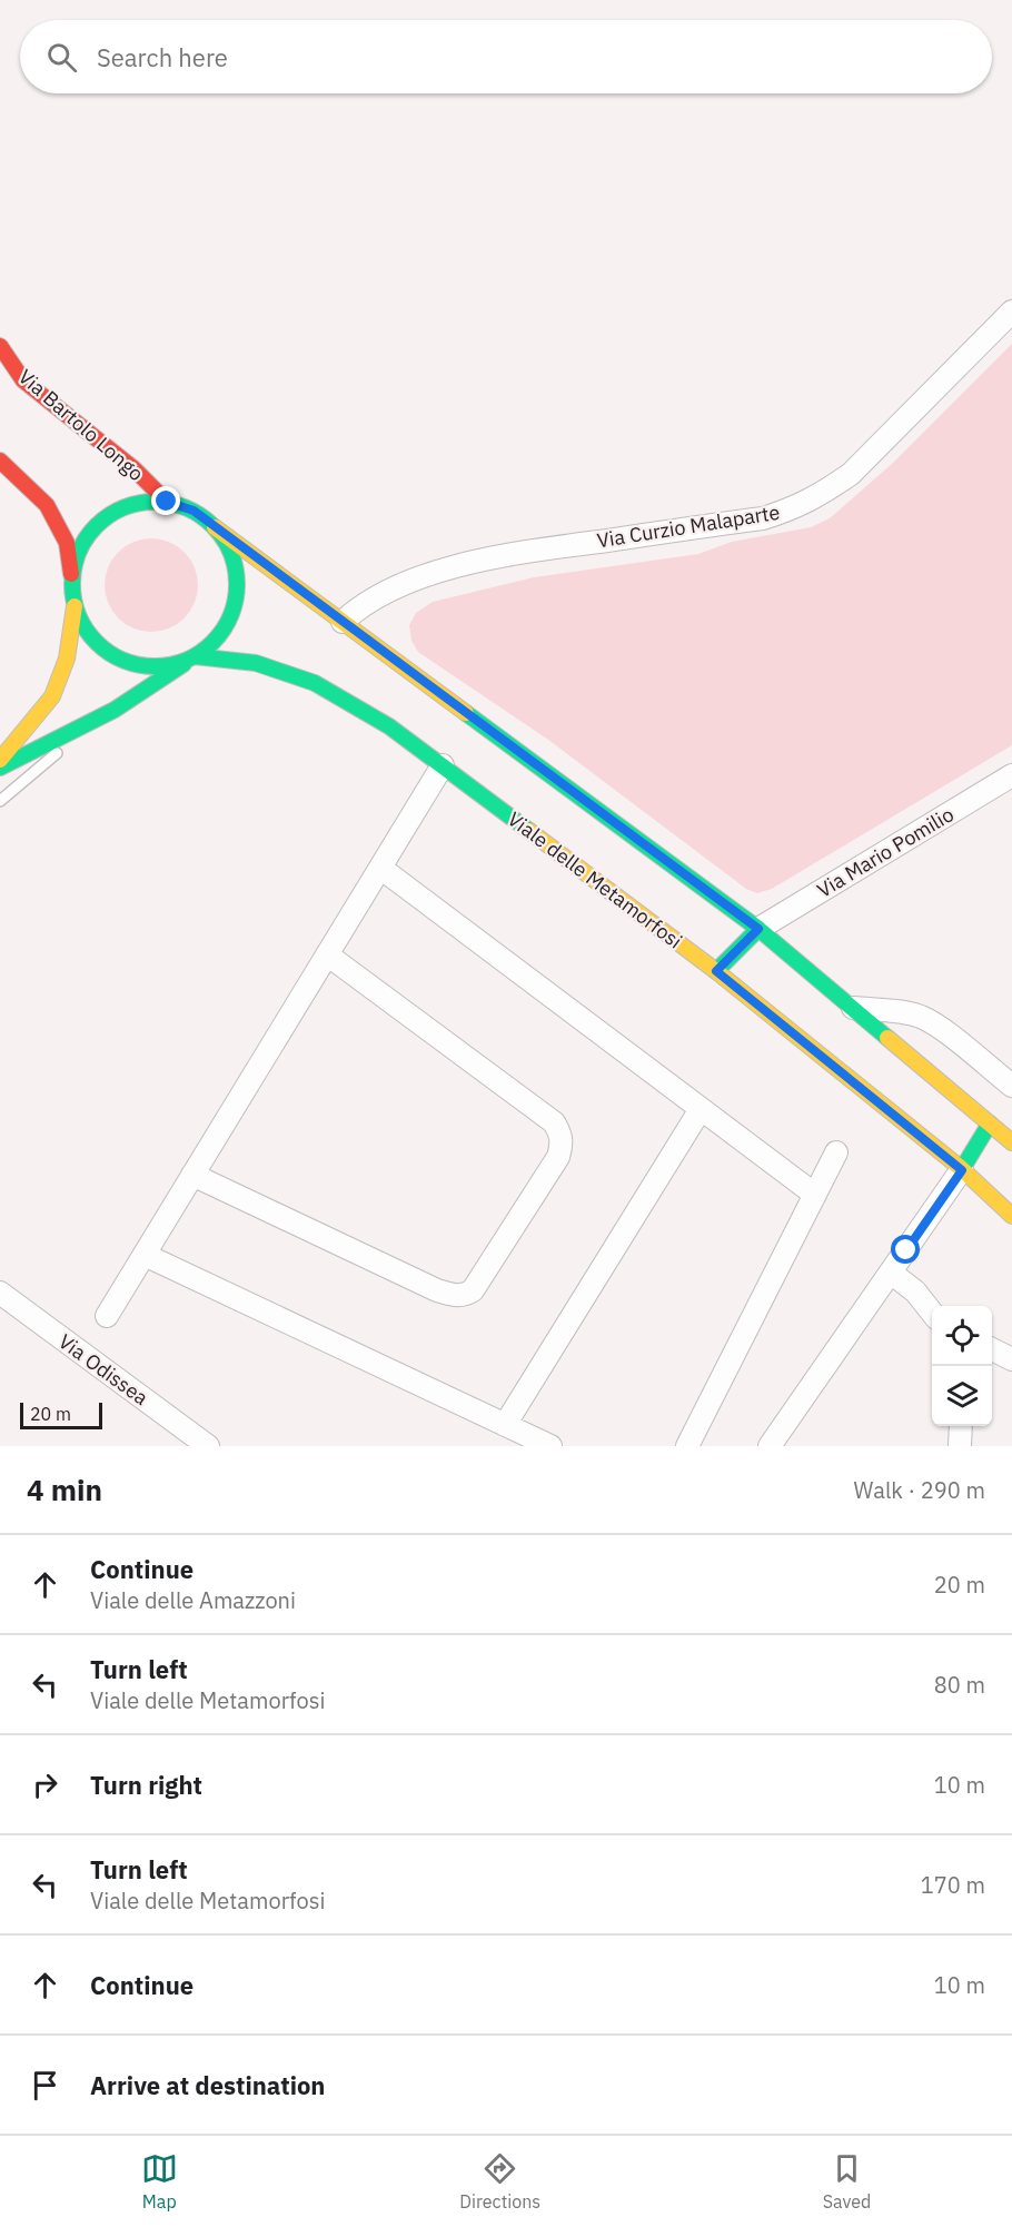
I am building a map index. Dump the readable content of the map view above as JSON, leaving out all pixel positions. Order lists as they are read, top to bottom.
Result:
{
  "streets": {
    "street": [
      "Via Bartolo Longo",
      "Via Curzio Malaparte",
      "Via Mario Pomilio",
      "Viale delle Metamorfosi",
      "Via Odissea"
    ]
  },
  "crossings": [
    ["Via Bartolo Longo", "Viale delle Metamorfosi"]
  ],
  "scale_bar": "20 m",
  "page": {
    "search": "Search here",
    "scale": "20 m",
    "heading": ["4 min", "Walk · 290 m"],
    "list": [
      ["Continue", "Viale delle Amazzoni", "20 m"],
      ["Turn left", "Viale delle Metamorfosi", "80 m"],
      ["Turn right", "10 m"],
      ["Turn left", "Viale delle Metamorfosi", "170 m"],
      ["Continue", "10 m"],
      "Arrive at destination"
    ],
    "nav": ["Map", "Directions", "Saved"]
  }
}
